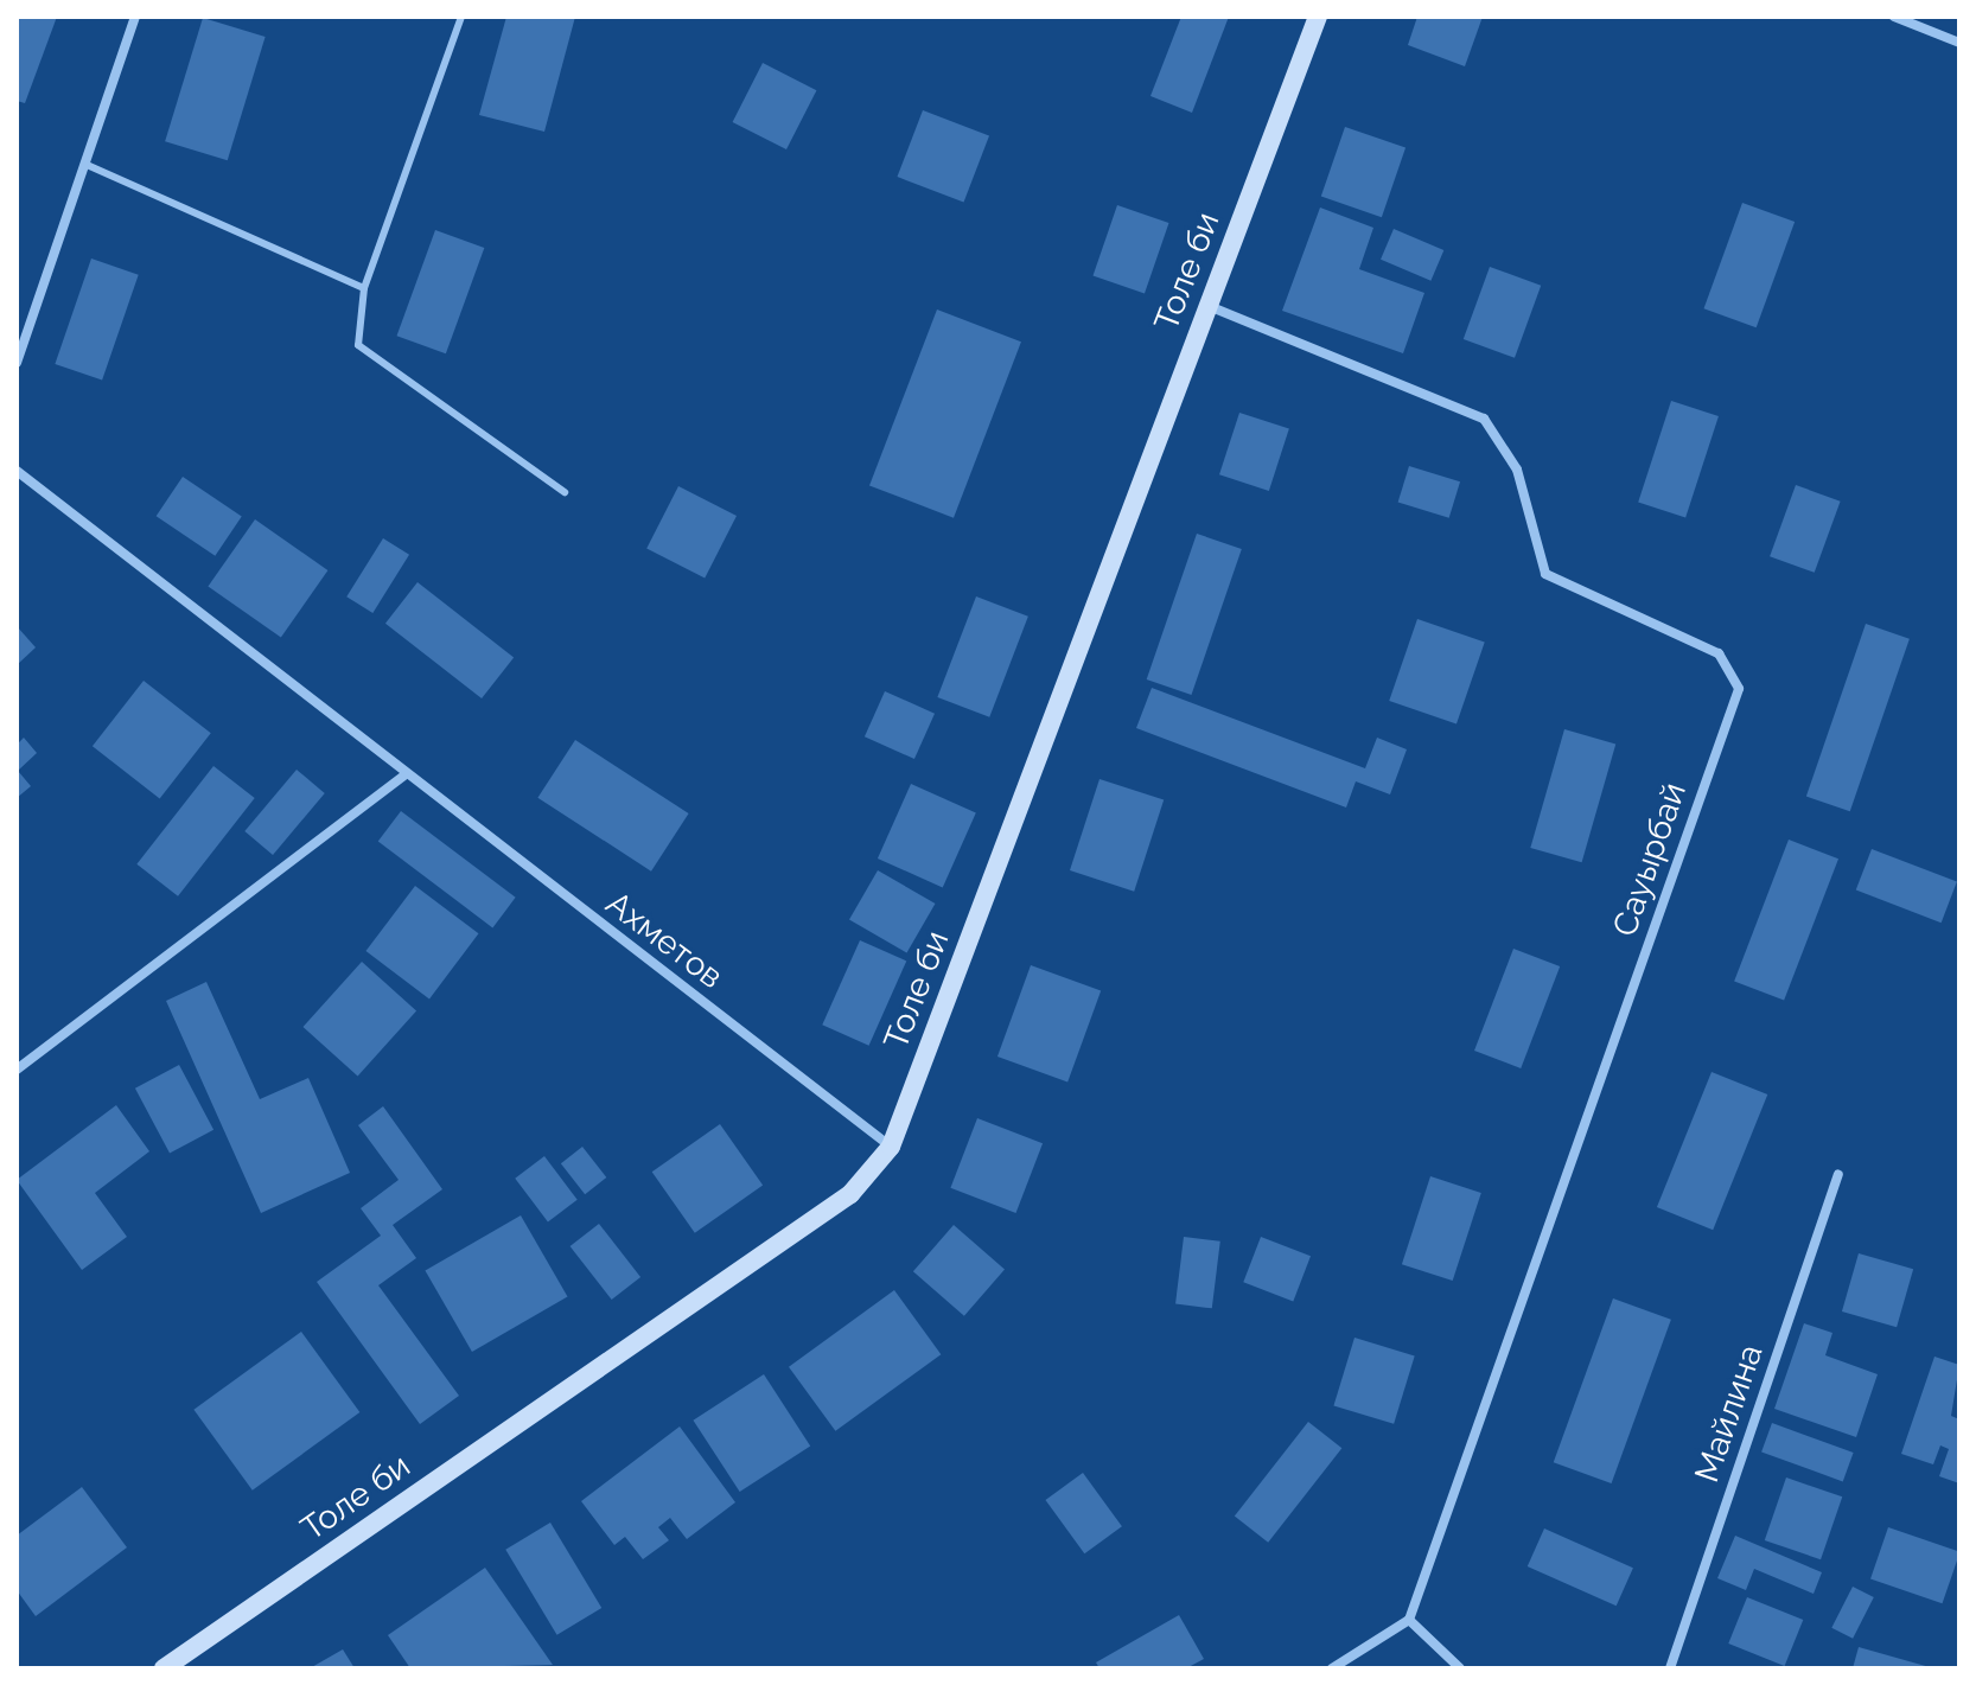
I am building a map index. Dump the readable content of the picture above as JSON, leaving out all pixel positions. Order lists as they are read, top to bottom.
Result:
{
  "streets": {
    "main road": ["Толе би"],
    "street": ["Сауырбай", "Ахметов", "Майлина"]
  },
  "crossings": [
    ["Толе би", "Сауырбай"],
    ["Толе би", "Ахметов"]
  ]
}
